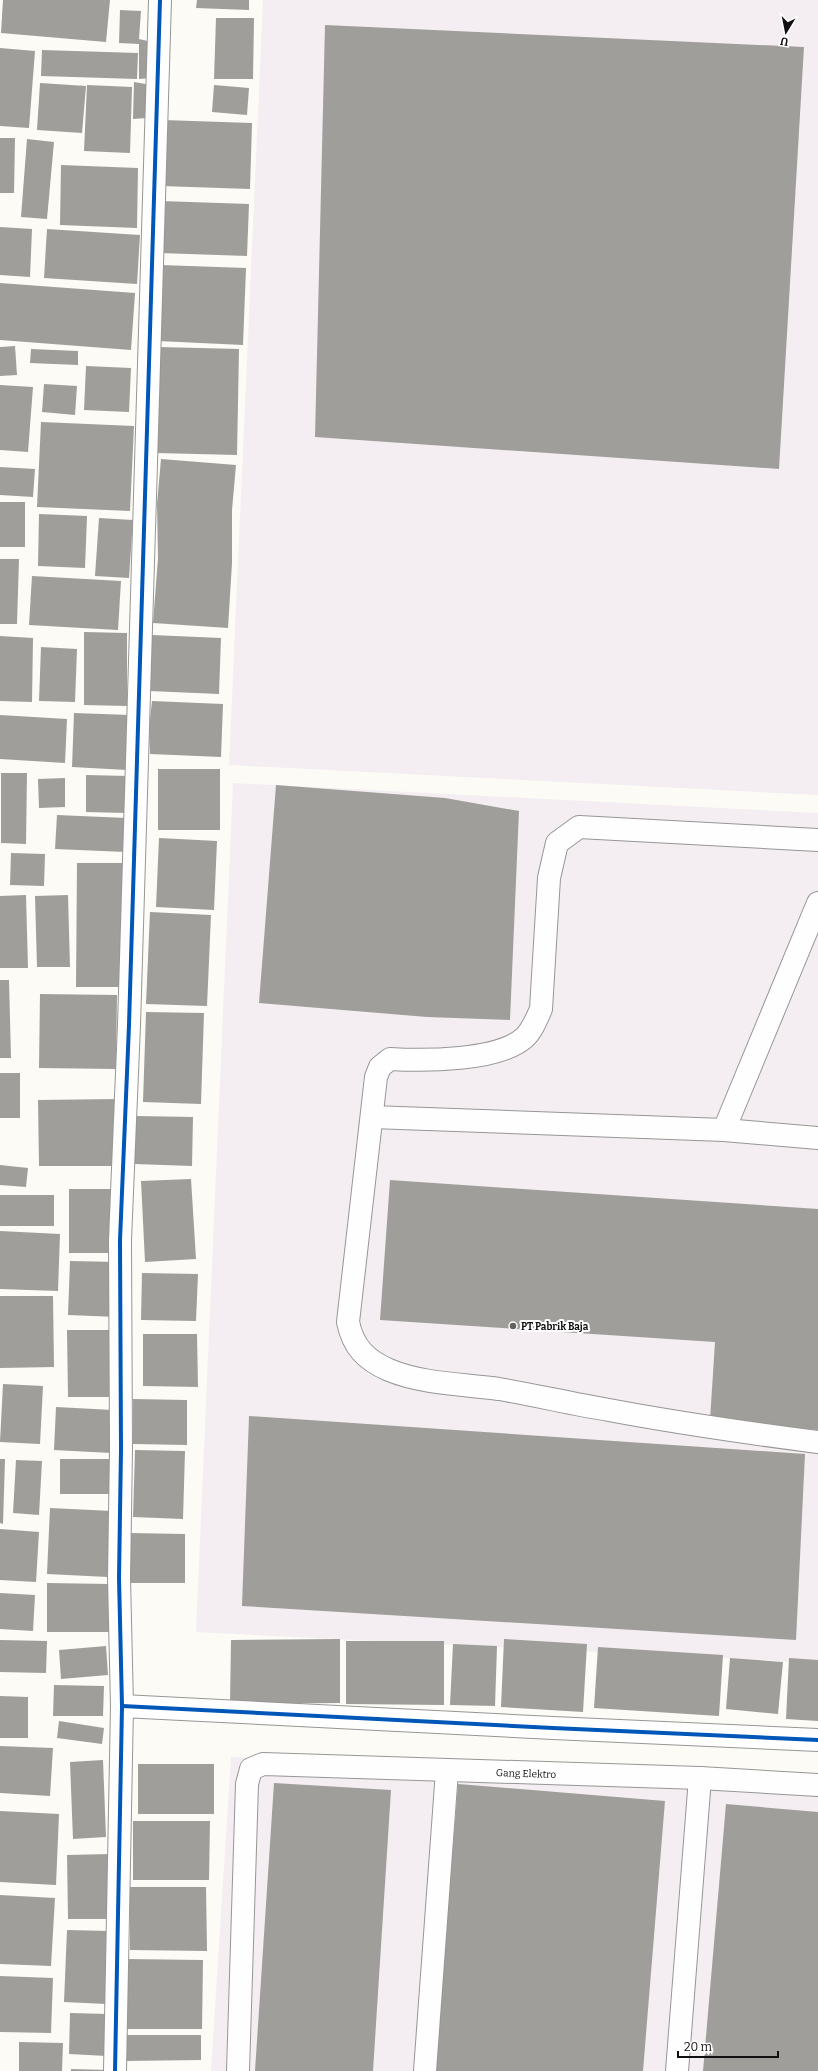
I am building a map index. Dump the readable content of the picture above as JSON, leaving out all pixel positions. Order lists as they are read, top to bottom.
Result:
{
  "streets": {
    "street": ["Gang Elektro"]
  },
  "places": ["PT Pabrik Baja"],
  "scale_bar": "20 m",
  "north": "bottom"
}
